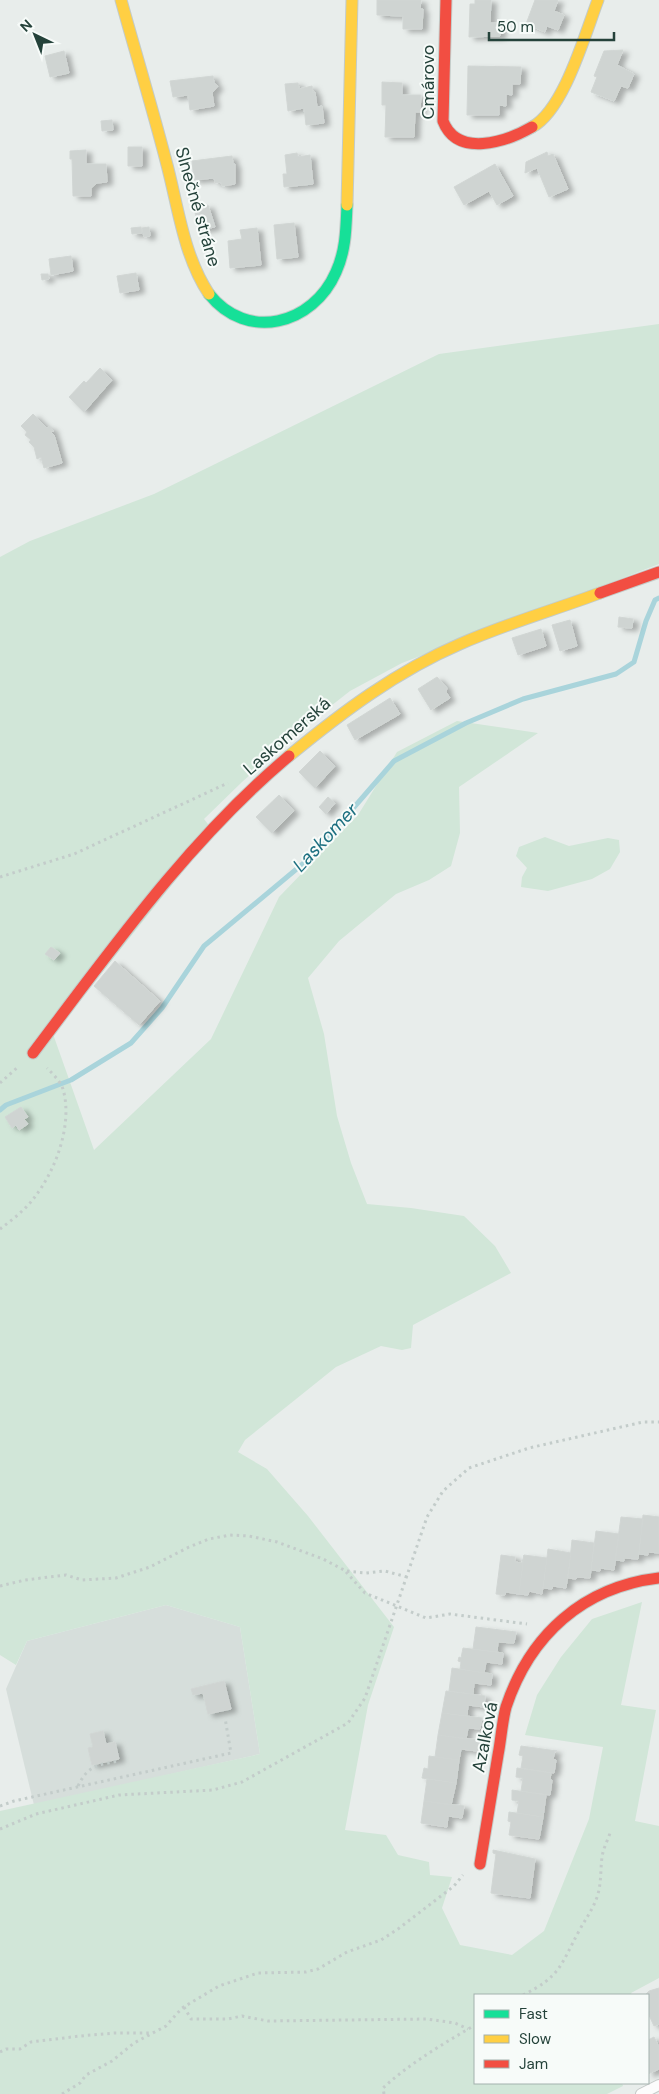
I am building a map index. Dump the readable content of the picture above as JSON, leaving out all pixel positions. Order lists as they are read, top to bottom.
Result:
{
  "streets": {
    "street": [
      "Cmárovo",
      "Slnečné stráne",
      "Laskomerská",
      "Azalková"
    ]
  },
  "water": ["Laskomer"],
  "legend": ["Fast", "Slow", "Jam"],
  "scale_bar": "50 m",
  "north": "top left"
}
